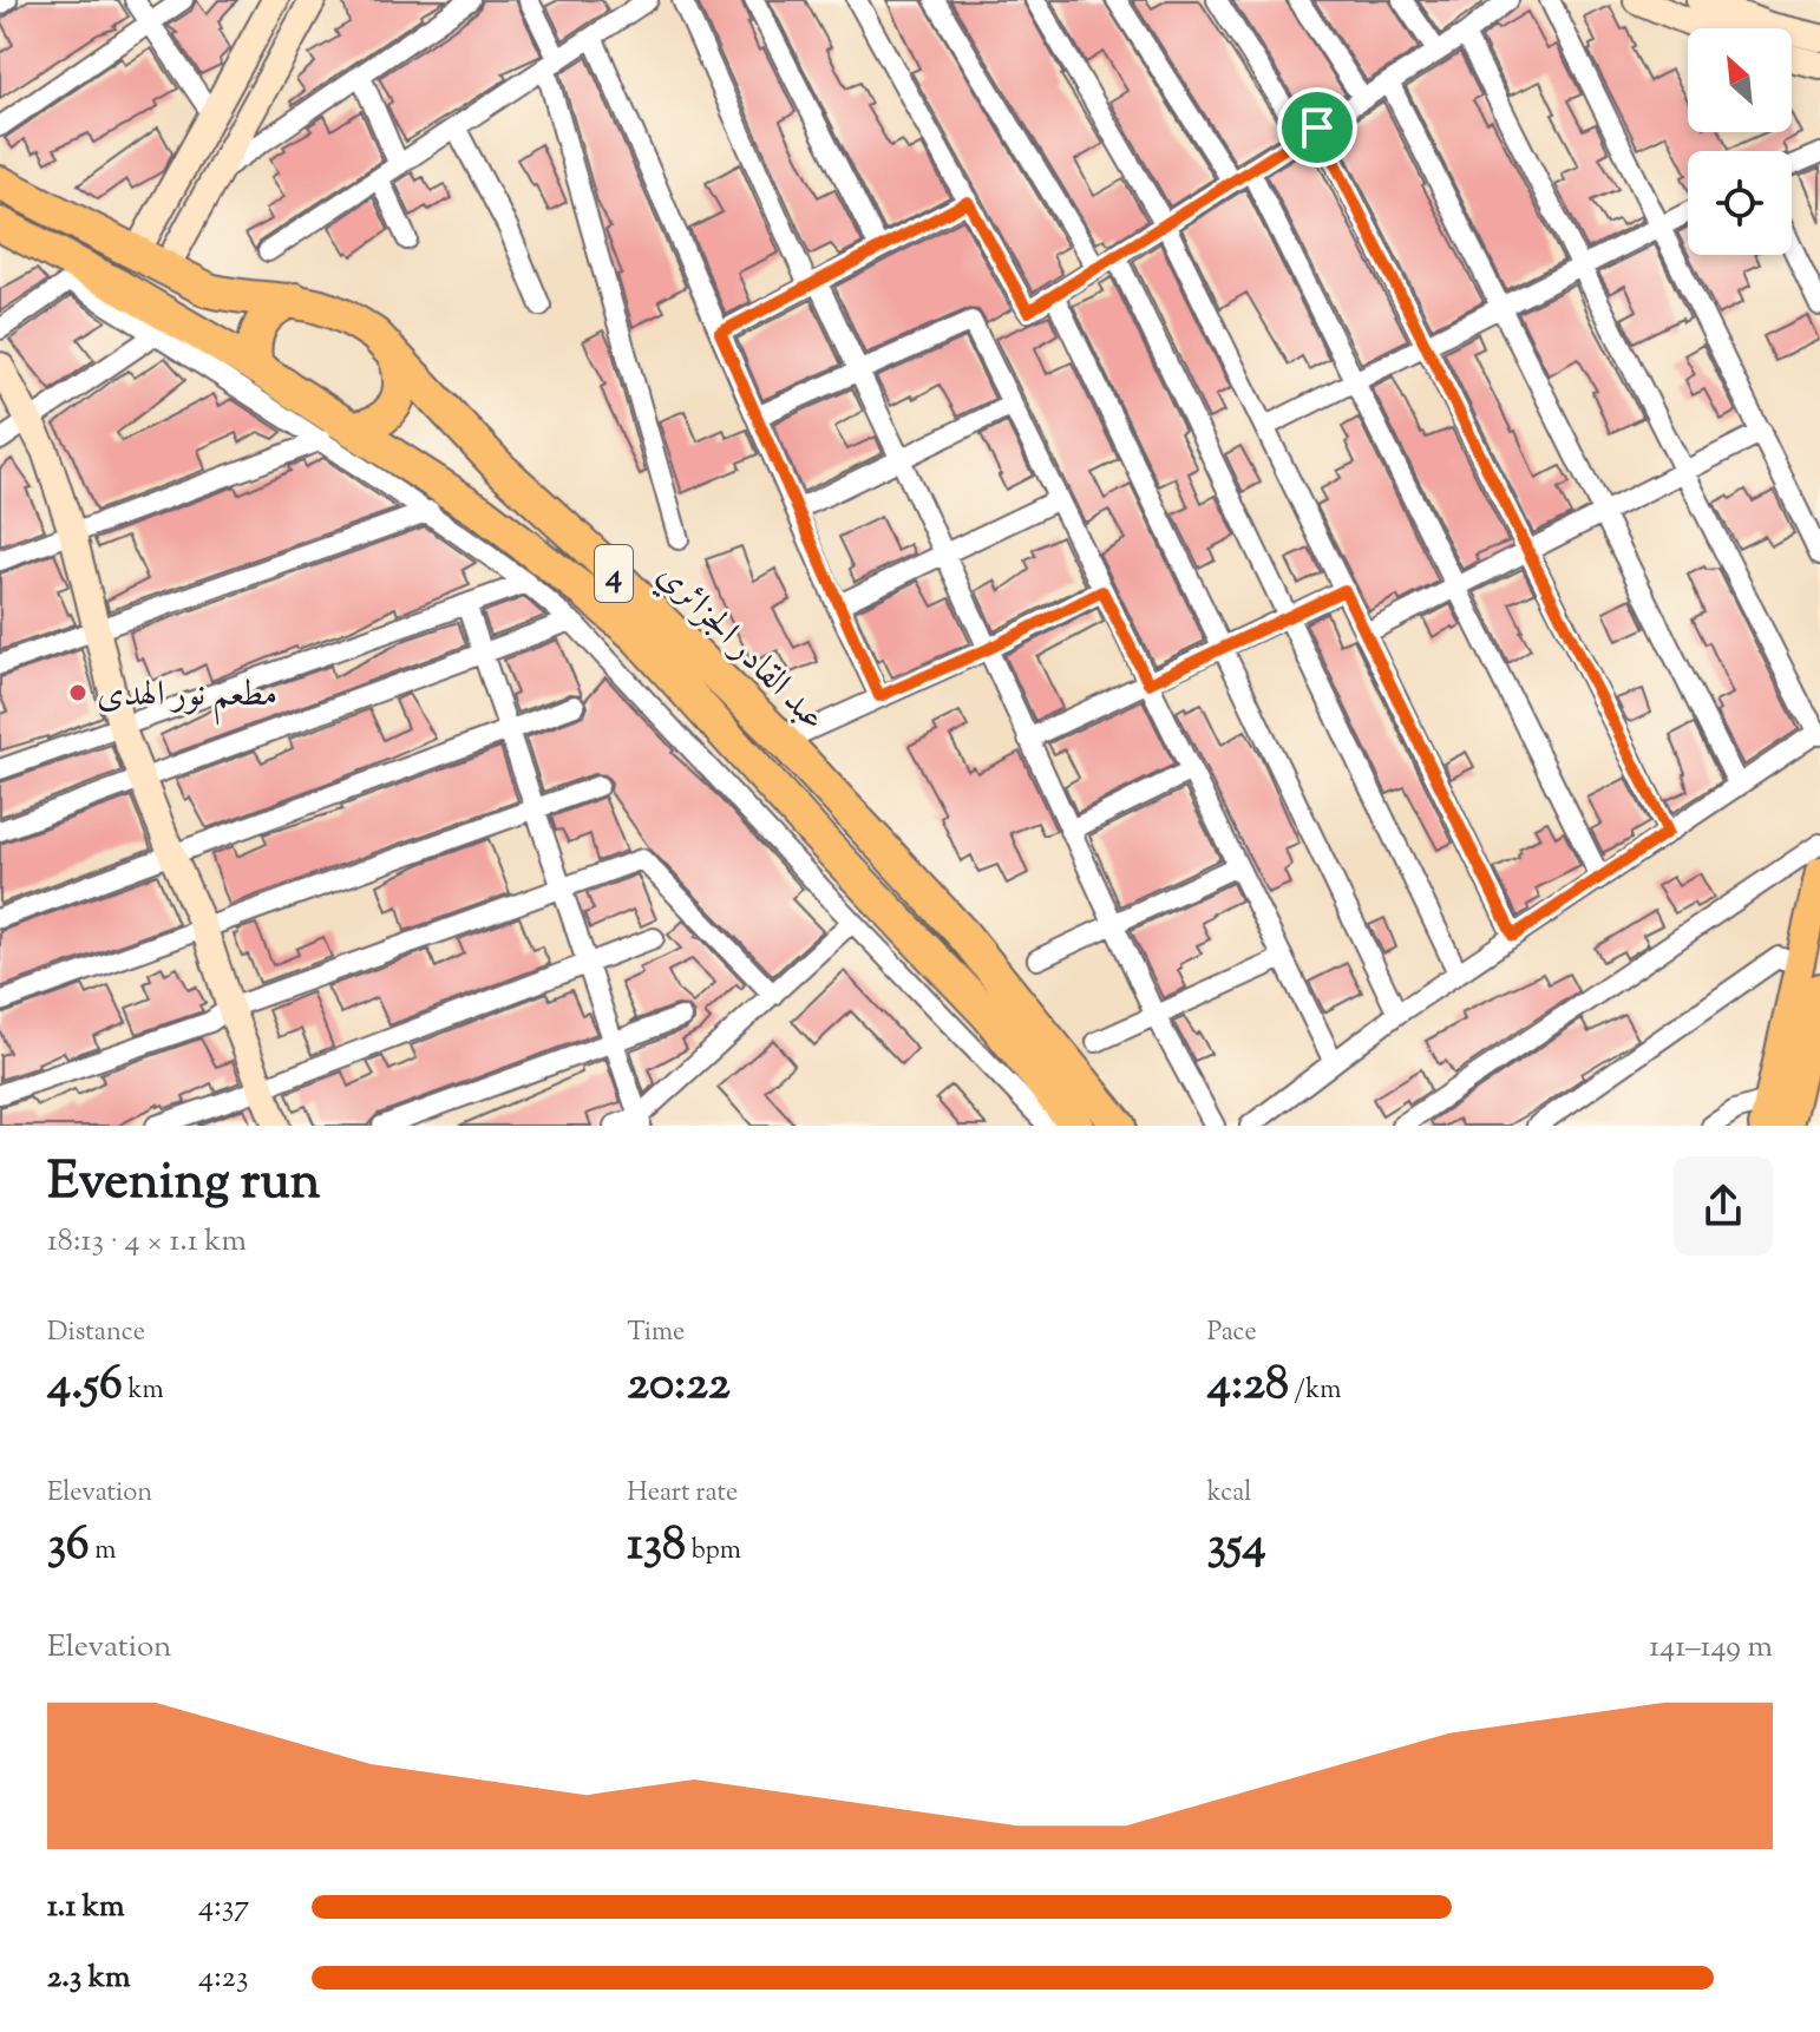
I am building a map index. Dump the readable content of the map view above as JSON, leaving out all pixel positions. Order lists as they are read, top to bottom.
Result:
{
  "streets": {
    "highway": ["4", "عبد القادر الجزائري"]
  },
  "places": ["مطعم نور الهدى"],
  "north": "top left",
  "page": {
    "heading": ["Evening run", "18:13 · 4 × 1.1 km"],
    "stats": [
      ["Distance", "4.56 km"],
      ["Time", "20:22"],
      ["Pace", "4:28 /km"],
      ["Elevation", "36 m"],
      ["Heart rate", "138 bpm"],
      ["kcal", "354"]
    ],
    "chart": ["Elevation", "141–149 m"],
    "list": [
      {
        "name": "1.1 km",
        "note": "4:37"
      },
      {
        "name": "2.3 km",
        "note": "4:23"
      }
    ]
  }
}
